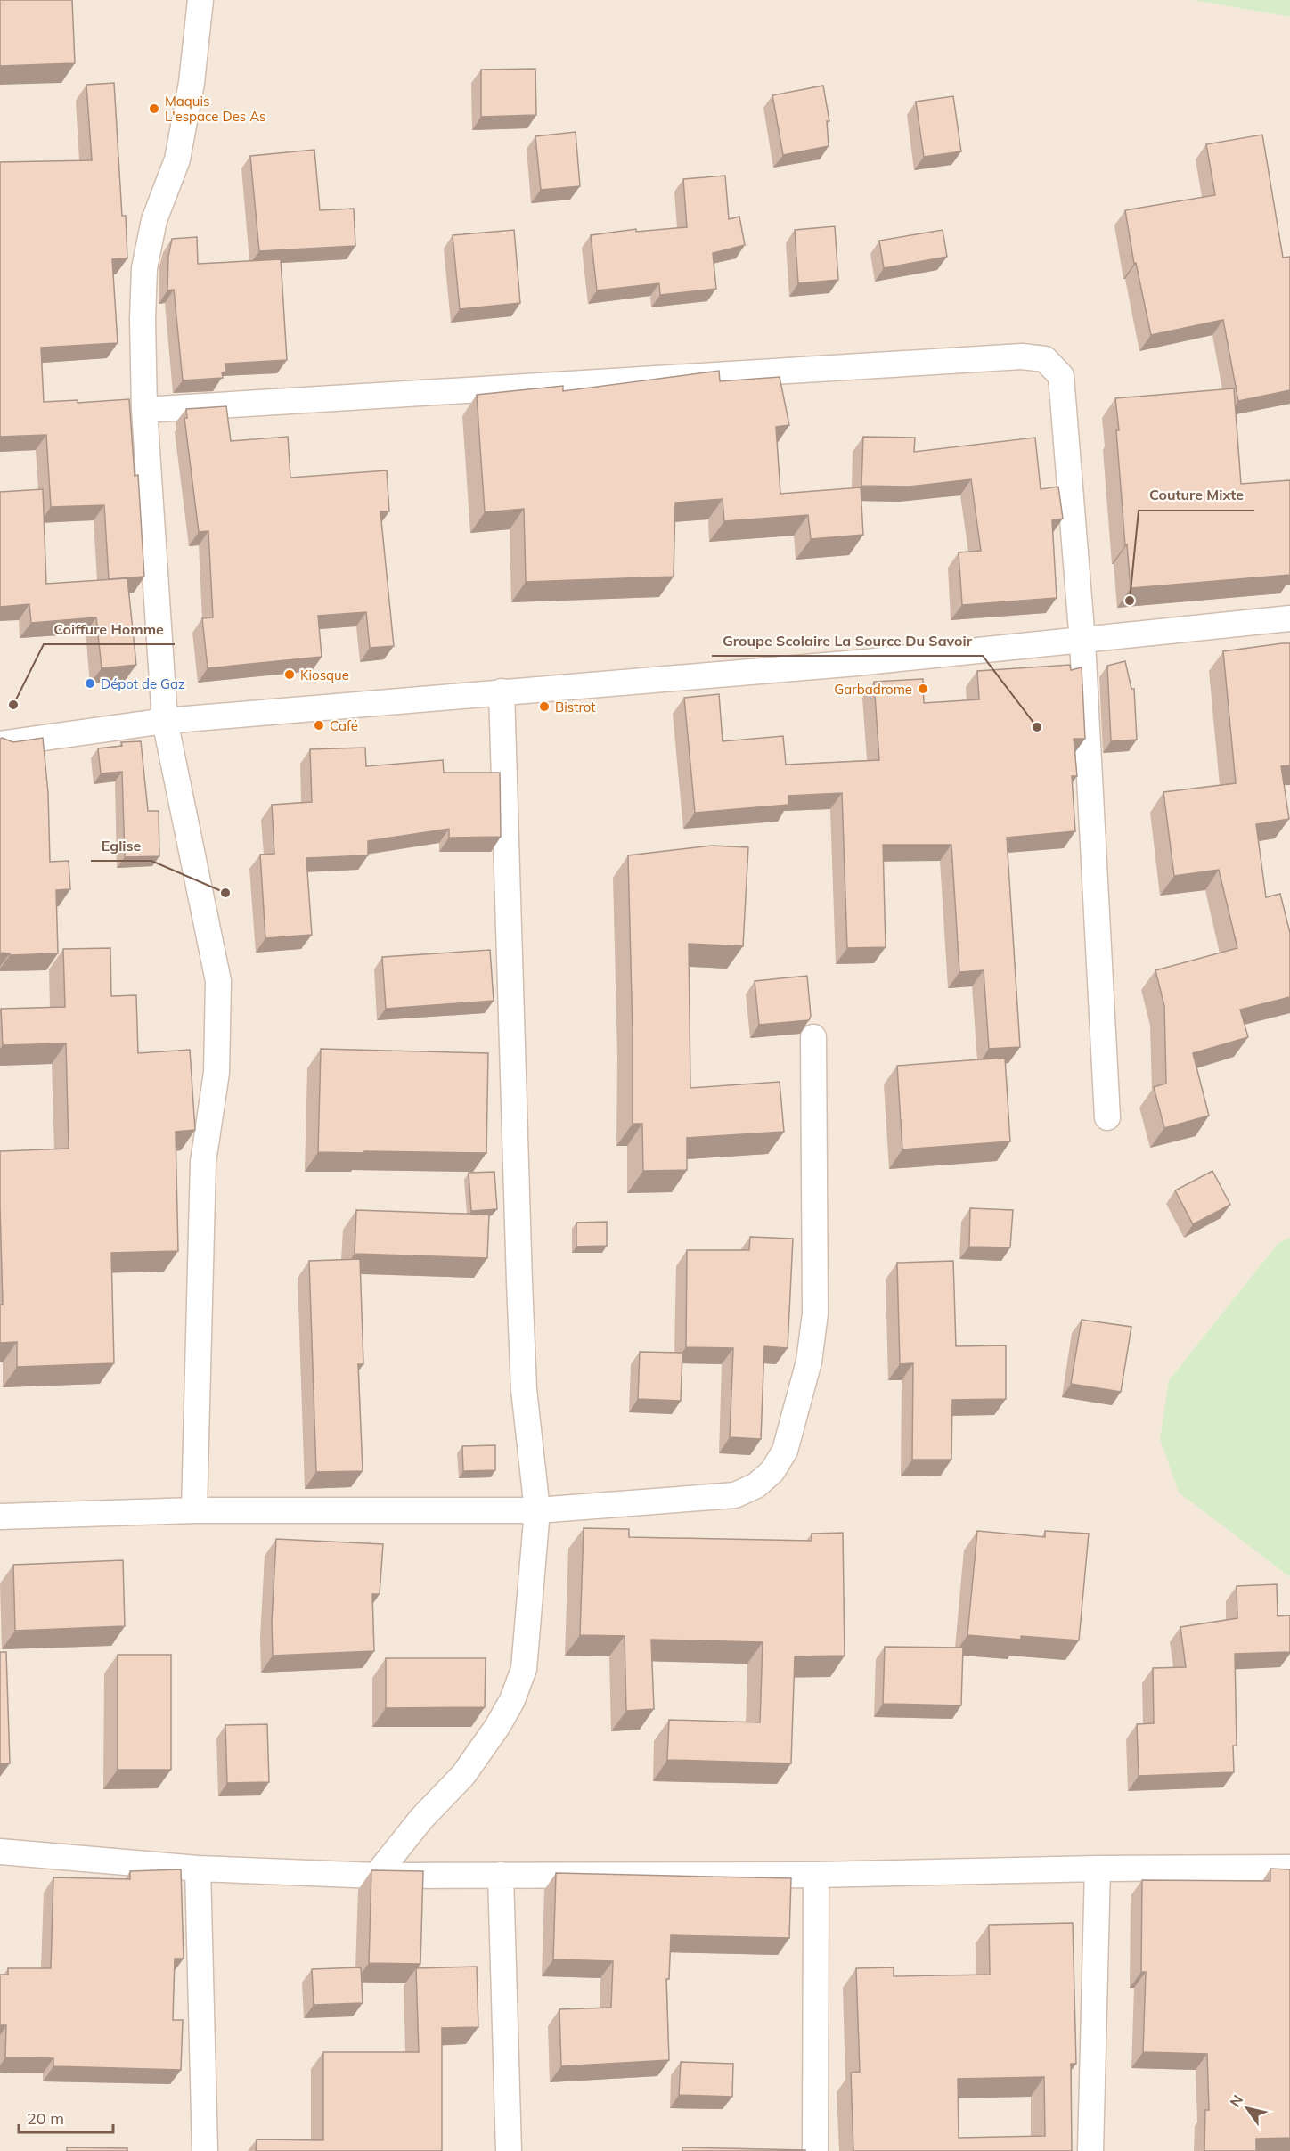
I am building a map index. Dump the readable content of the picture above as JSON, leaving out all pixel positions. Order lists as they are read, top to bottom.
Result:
{
  "places": [
    "Maquis L'espace Des As",
    "Couture Mixte",
    "Kiosque",
    "Dépot de Gaz",
    "Garbadrome",
    "Coiffure Homme",
    "Bistrot",
    "Café",
    "Groupe Scolaire La Source Du Savoir",
    "Eglise"
  ],
  "scale_bar": "20 m",
  "north": "top left"
}
